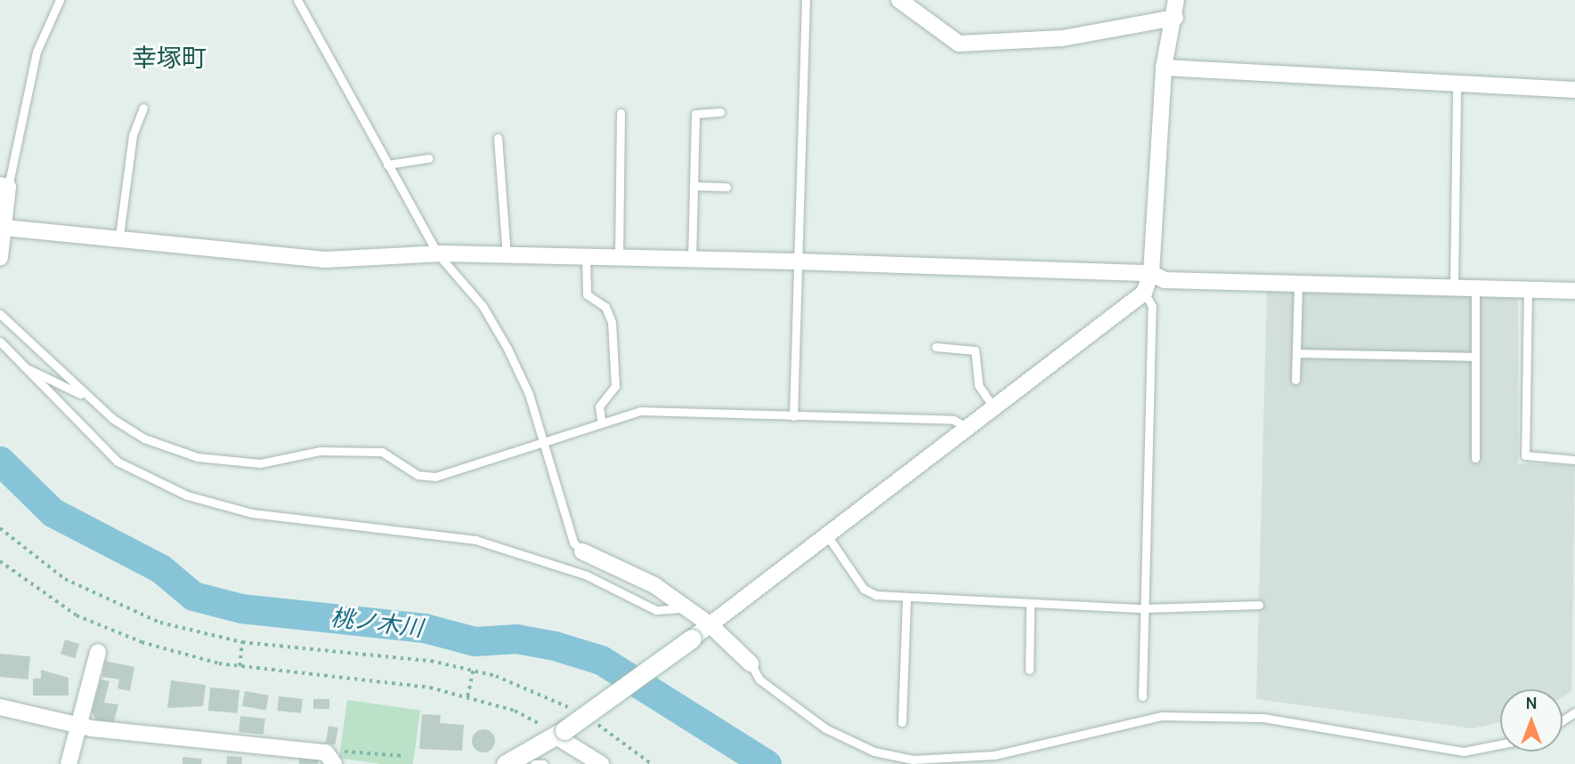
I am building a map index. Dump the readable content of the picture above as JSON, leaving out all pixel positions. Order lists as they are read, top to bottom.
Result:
{
  "districts": ["幸塚町"],
  "water": ["桃ノ木川"],
  "north": "top"
}
